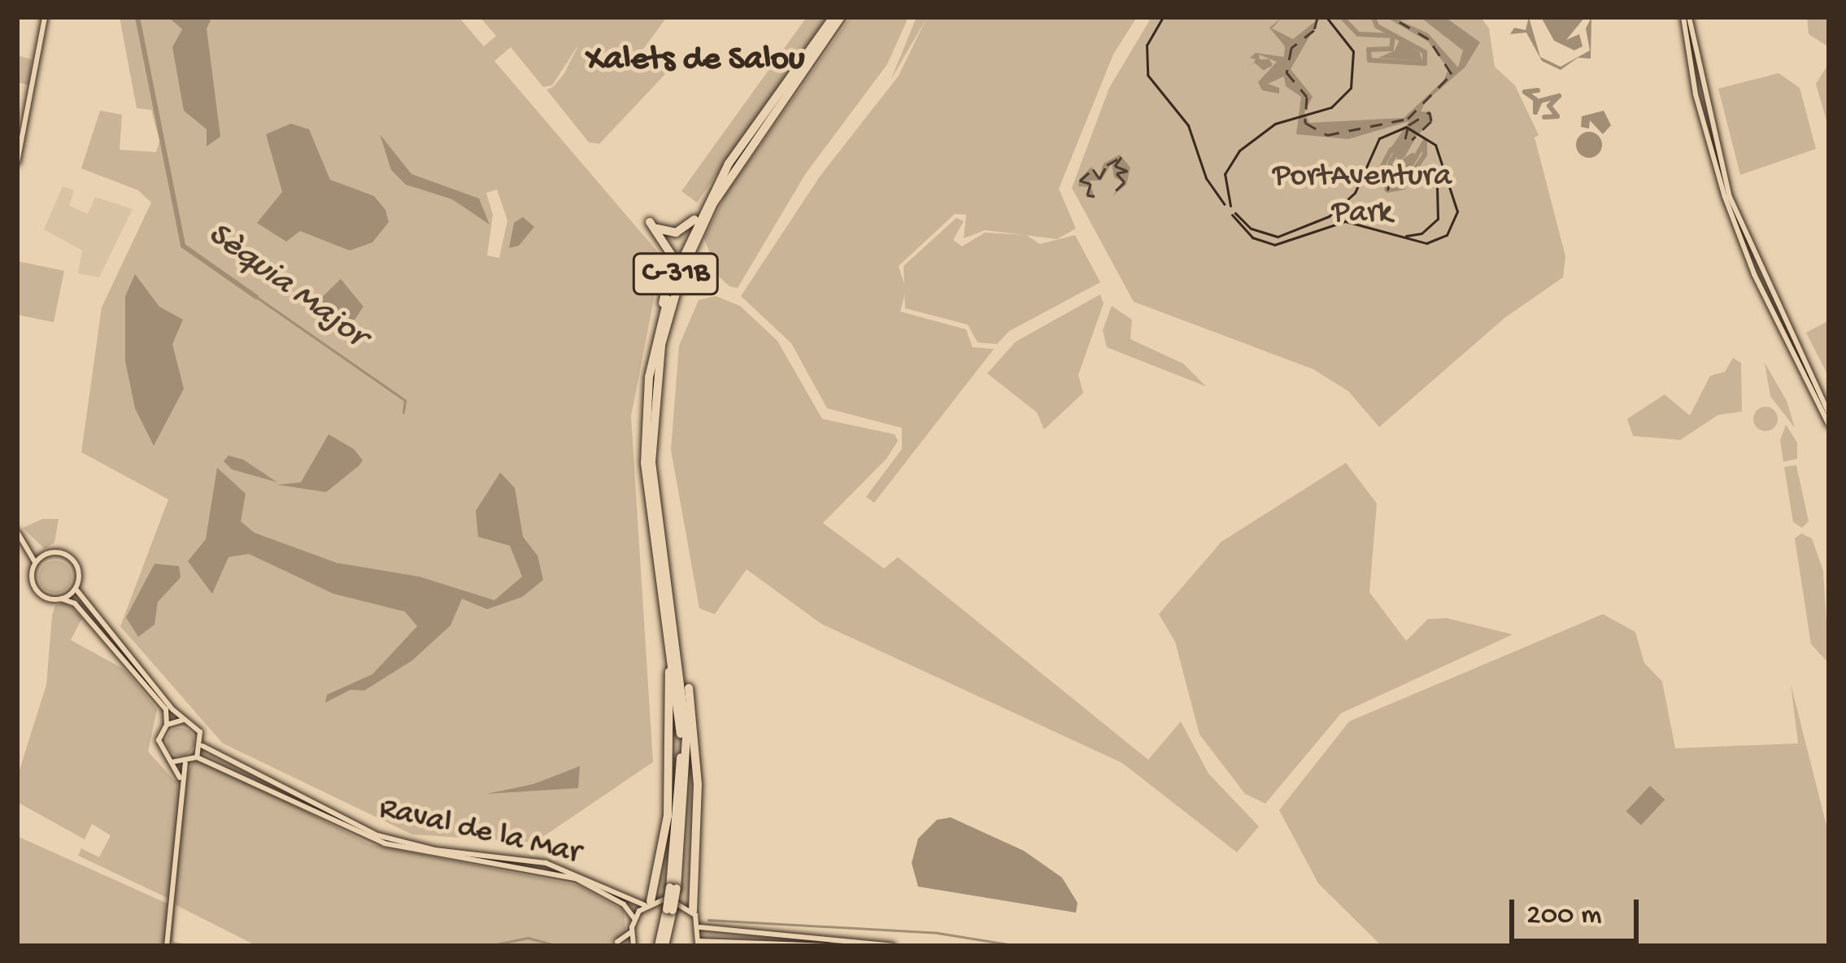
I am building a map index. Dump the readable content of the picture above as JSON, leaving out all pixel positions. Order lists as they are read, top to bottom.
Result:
{
  "streets": {
    "highway": ["C-31B"],
    "street": ["Raval de la Mar"]
  },
  "districts": ["Xalets de Salou"],
  "water": ["Sèquia Major"],
  "parks": ["PortAventura Park"],
  "scale_bar": "200 m"
}
